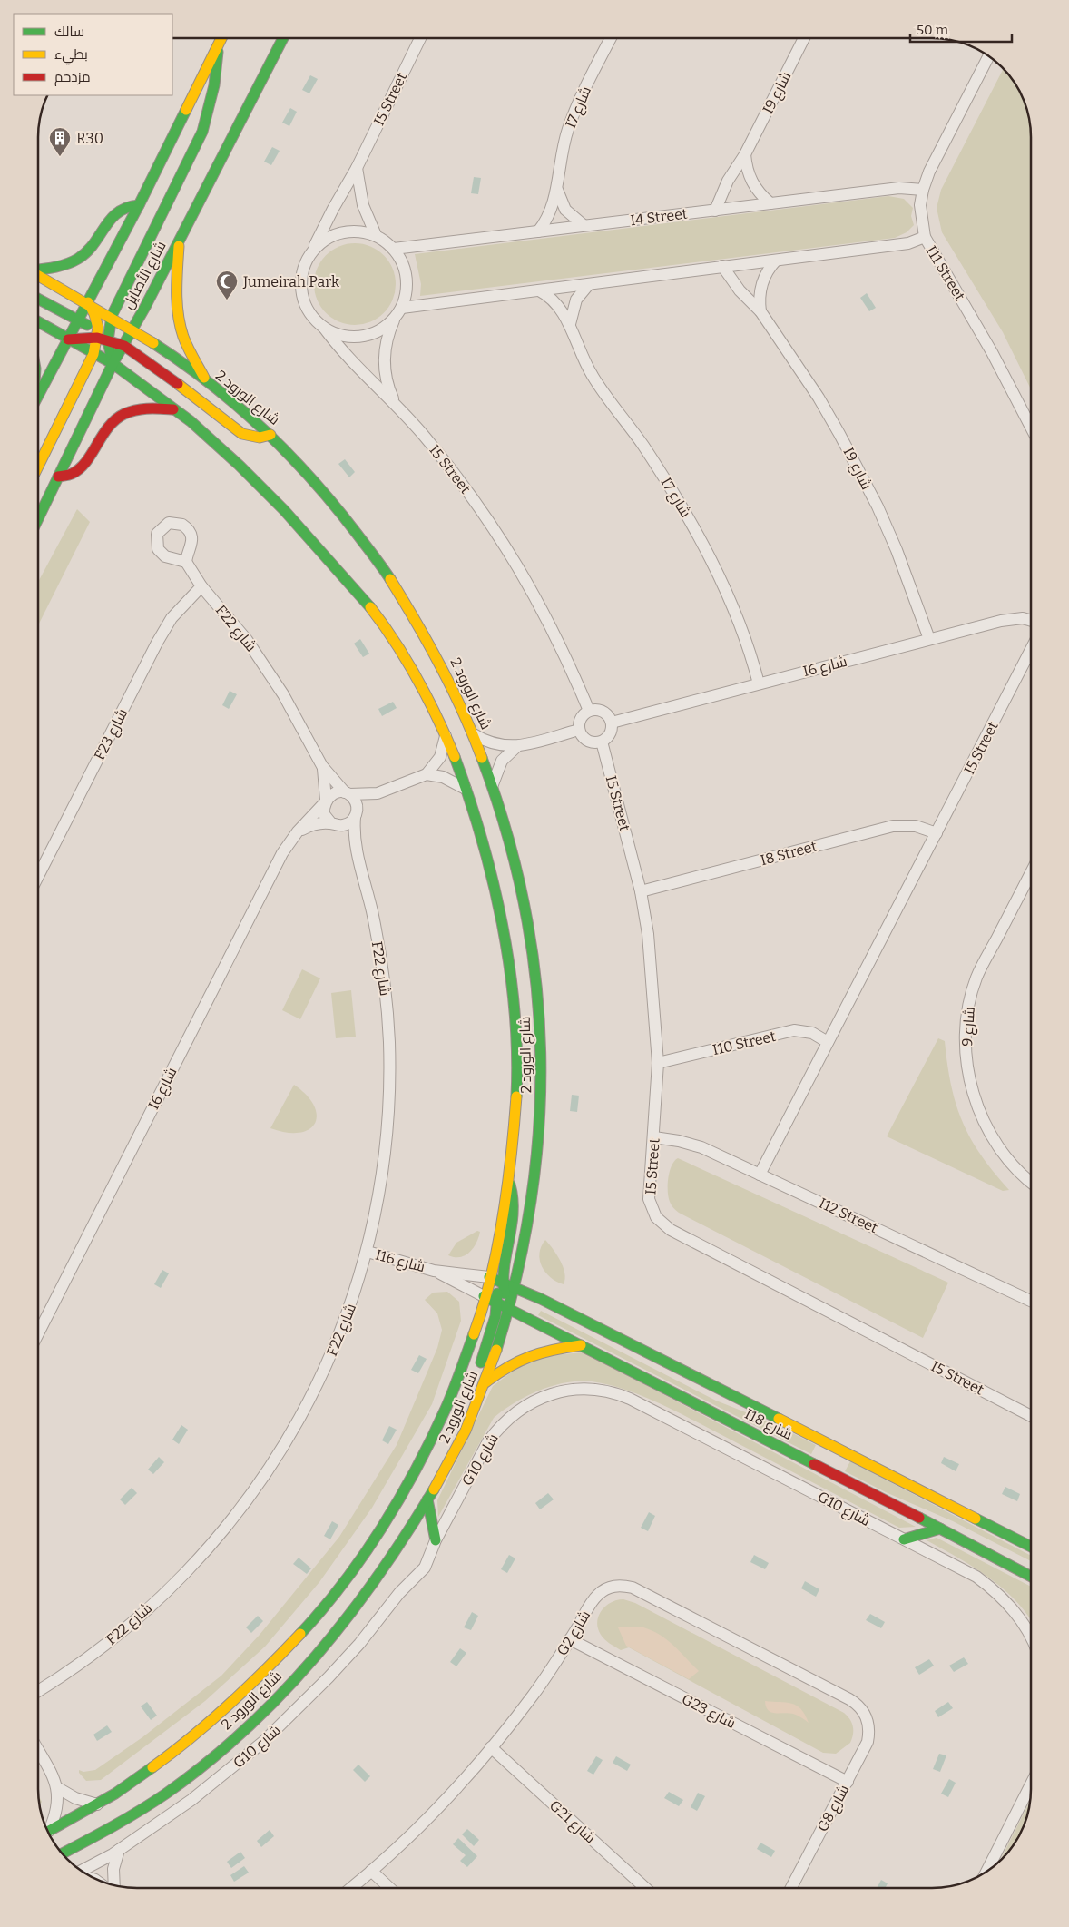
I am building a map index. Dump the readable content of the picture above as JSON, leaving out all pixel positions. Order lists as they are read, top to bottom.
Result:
{
  "streets": {
    "street": [
      "I9 شارع",
      "I5 Street",
      "I7 شارع",
      "I4 Street",
      "I11 Street",
      "شارع الأصايل",
      "شارع الورود 2",
      "F22 شارع",
      "I6 شارع",
      "F23 شارع",
      "I8 Street",
      "شارع 9",
      "I10 Street",
      "I12 Street",
      "I16 شارع",
      "I18 شارع",
      "G10 شارع",
      "G2 شارع",
      "G23 شارع",
      "G8 شارع",
      "G21 شارع"
    ]
  },
  "crossings": [
    ["I9 شارع", "I4 Street"],
    ["I9 شارع", "I6 شارع"],
    ["I5 Street", "I4 Street"],
    ["I5 Street", "I6 شارع"],
    ["I5 Street", "I8 Street"],
    ["I5 Street", "I10 Street"],
    ["I5 Street", "I12 Street"],
    ["I7 شارع", "I4 Street"],
    ["I7 شارع", "I6 شارع"],
    ["I4 Street", "I11 Street"],
    ["شارع الأصايل", "شارع الورود 2"],
    ["شارع الورود 2", "I16 شارع"],
    ["شارع الورود 2", "I18 شارع"],
    ["F22 شارع", "I6 شارع"],
    ["F22 شارع", "F23 شارع"],
    ["F22 شارع", "I16 شارع"],
    ["I16 شارع", "I18 شارع"],
    ["G2 شارع", "G23 شارع"],
    ["G2 شارع", "G8 شارع"],
    ["G2 شارع", "G21 شارع"],
    ["G23 شارع", "G8 شارع"]
  ],
  "places": {
    "building": ["R30"],
    "mosque": ["Jumeirah Park"]
  },
  "legend": ["سالك", "بطيء", "مزدحم"],
  "scale_bar": "50 m"
}
